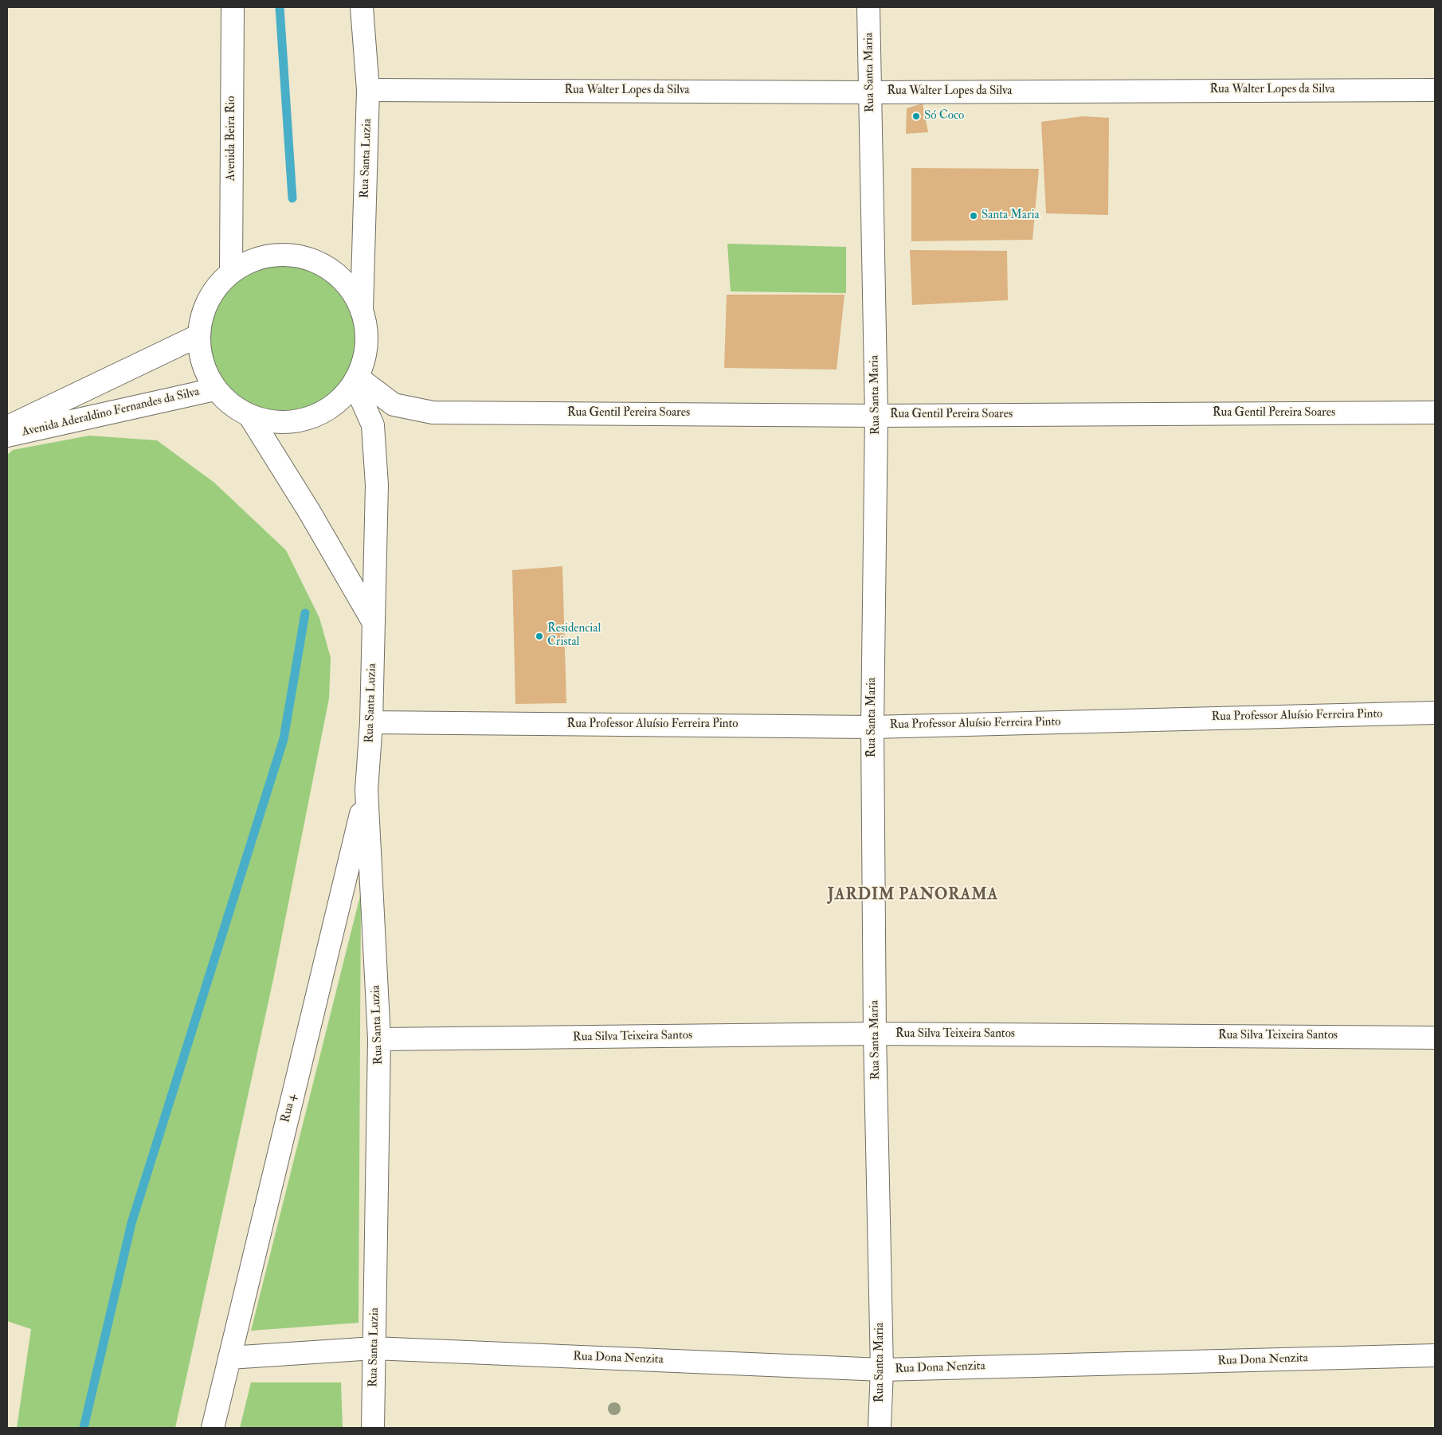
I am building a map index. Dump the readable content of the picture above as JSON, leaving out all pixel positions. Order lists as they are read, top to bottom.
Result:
{
  "streets": {
    "street": [
      "Rua Santa Maria",
      "Rua Walter Lopes da Silva",
      "Avenida Beira Rio",
      "Rua Santa Luzia",
      "Avenida Aderaldino Fernandes da Silva",
      "Rua Gentil Pereira Soares",
      "Rua Professor Aluísio Ferreira Pinto",
      "Rua Silva Teixeira Santos",
      "Rua 4",
      "Rua Dona Nenzita"
    ]
  },
  "crossings": [
    ["Rua Santa Maria", "Rua Walter Lopes da Silva"],
    ["Rua Santa Maria", "Rua Gentil Pereira Soares"],
    ["Rua Santa Maria", "Rua Professor Aluísio Ferreira Pinto"],
    ["Rua Santa Maria", "Rua Silva Teixeira Santos"],
    ["Rua Santa Maria", "Rua Dona Nenzita"],
    ["Rua Walter Lopes da Silva", "Rua Santa Luzia"],
    ["Rua Santa Luzia", "Rua Gentil Pereira Soares"],
    ["Rua Santa Luzia", "Rua Professor Aluísio Ferreira Pinto"],
    ["Rua Santa Luzia", "Rua Silva Teixeira Santos"],
    ["Rua Santa Luzia", "Rua 4"],
    ["Rua Santa Luzia", "Rua Dona Nenzita"],
    ["Rua 4", "Rua Dona Nenzita"]
  ],
  "districts": ["JARDIM PANORAMA"],
  "places": ["Só Coco", "Santa Maria", "Residencial Cristal"]
}
